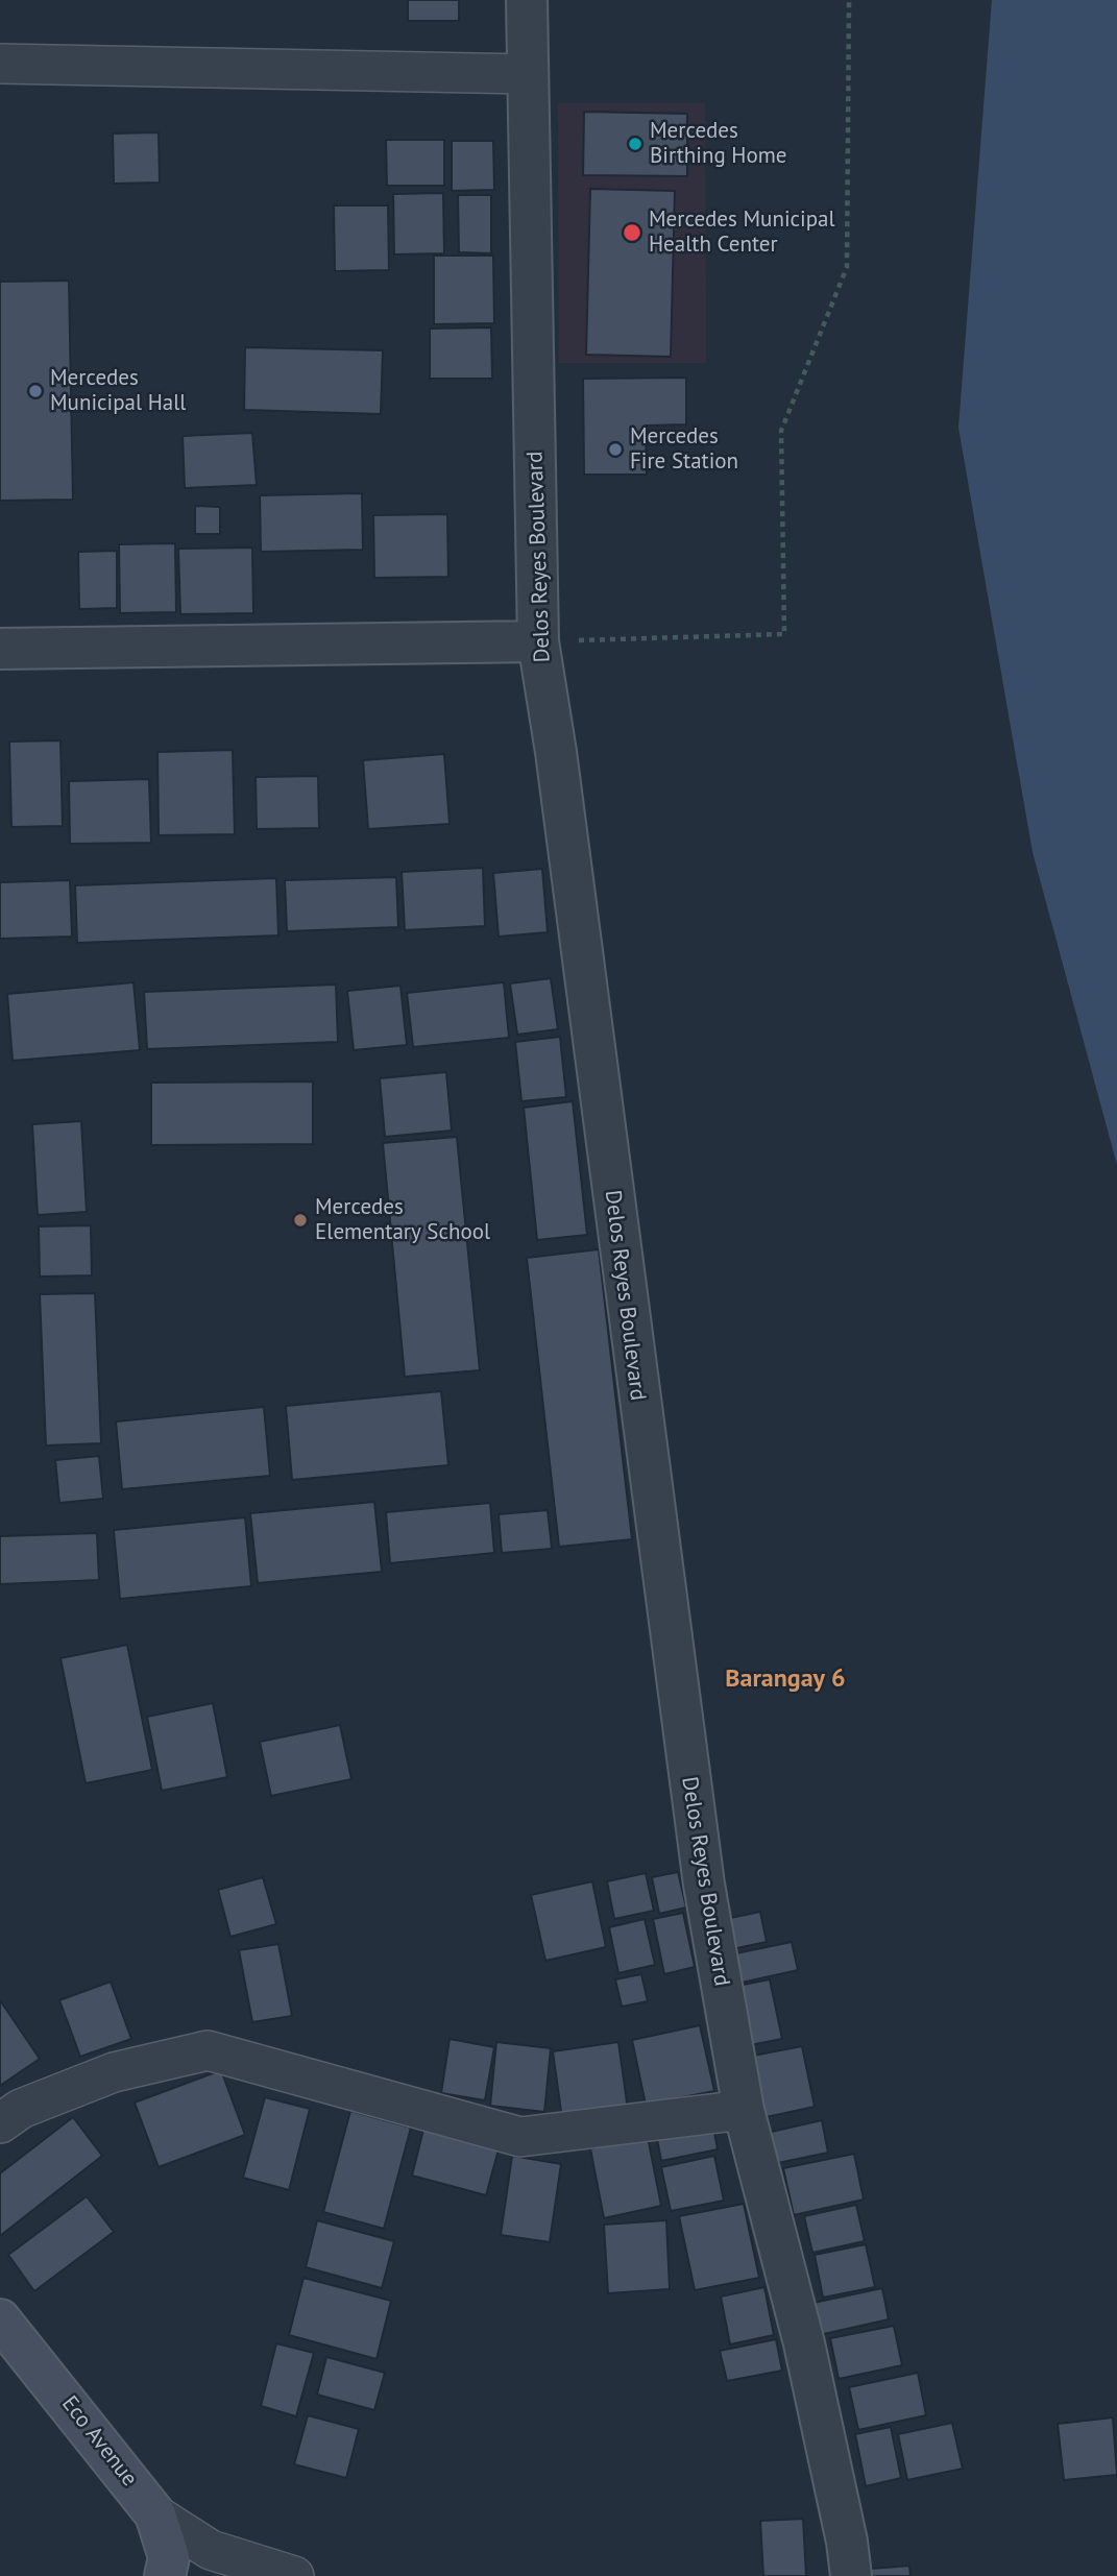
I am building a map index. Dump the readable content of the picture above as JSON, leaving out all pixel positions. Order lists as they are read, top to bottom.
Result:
{
  "streets": {
    "main road": ["Eco Avenue"],
    "street": ["Delos Reyes Boulevard"]
  },
  "districts": ["Barangay 6"],
  "places": [
    "Mercedes Birthing Home",
    "Mercedes Municipal Health Center",
    "Mercedes Municipal Hall",
    "Mercedes Fire Station",
    "Mercedes Elementary School"
  ]
}
